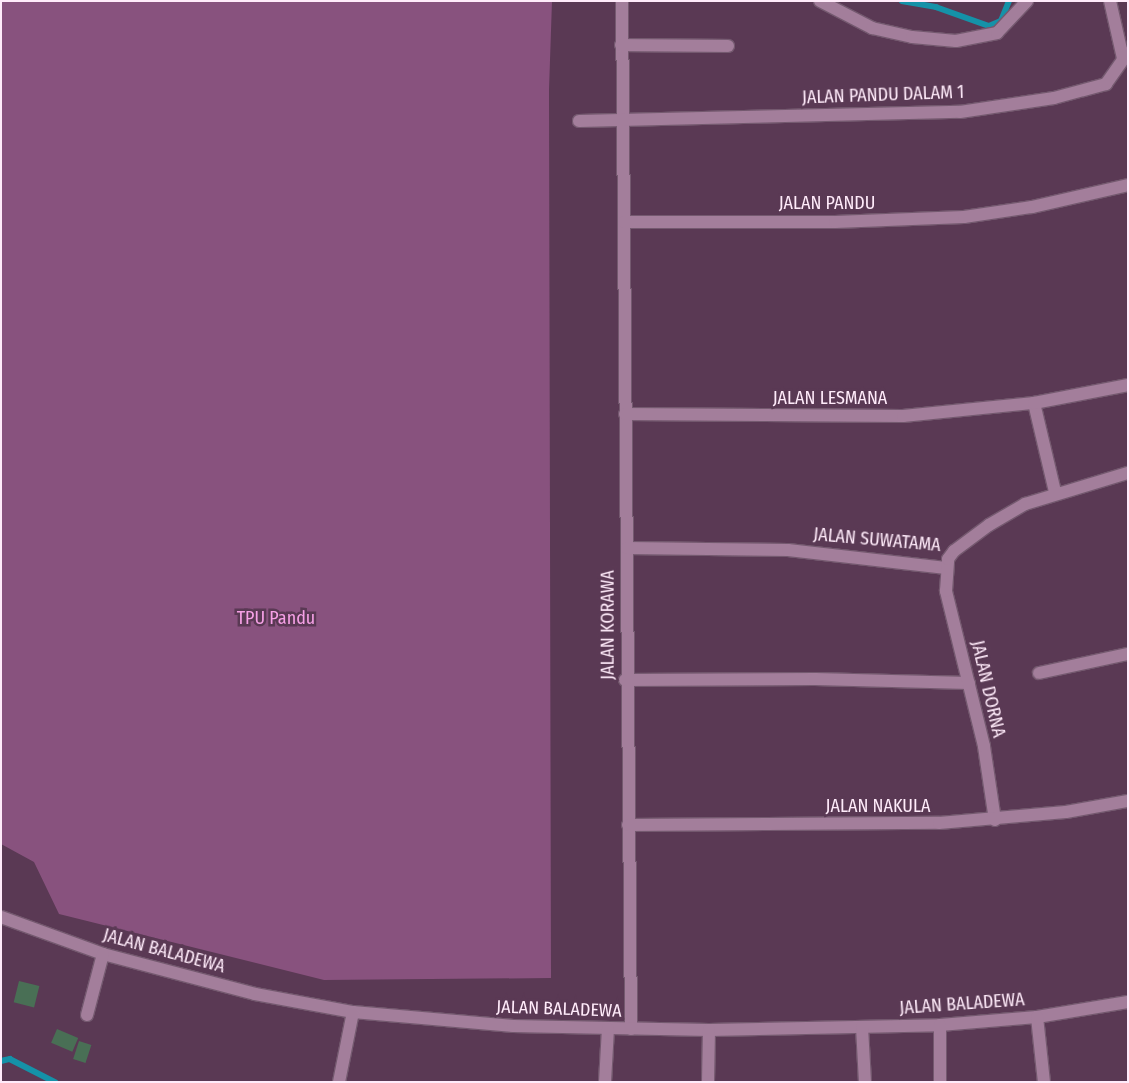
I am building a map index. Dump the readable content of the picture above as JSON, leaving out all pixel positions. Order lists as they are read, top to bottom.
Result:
{
  "streets": {
    "street": [
      "JALAN PANDU DALAM 1",
      "JALAN PANDU",
      "JALAN LESMANA",
      "JALAN SUWATAMA",
      "JALAN KORAWA",
      "JALAN DORNA",
      "JALAN NAKULA",
      "JALAN BALADEWA"
    ]
  },
  "crossings": [
    ["JALAN PANDU", "JALAN KORAWA"],
    ["JALAN LESMANA", "JALAN KORAWA"],
    ["JALAN SUWATAMA", "JALAN KORAWA"],
    ["JALAN SUWATAMA", "JALAN DORNA"],
    ["JALAN KORAWA", "JALAN NAKULA"],
    ["JALAN KORAWA", "JALAN BALADEWA"],
    ["JALAN DORNA", "JALAN NAKULA"]
  ],
  "parks": ["TPU Pandu"]
}
